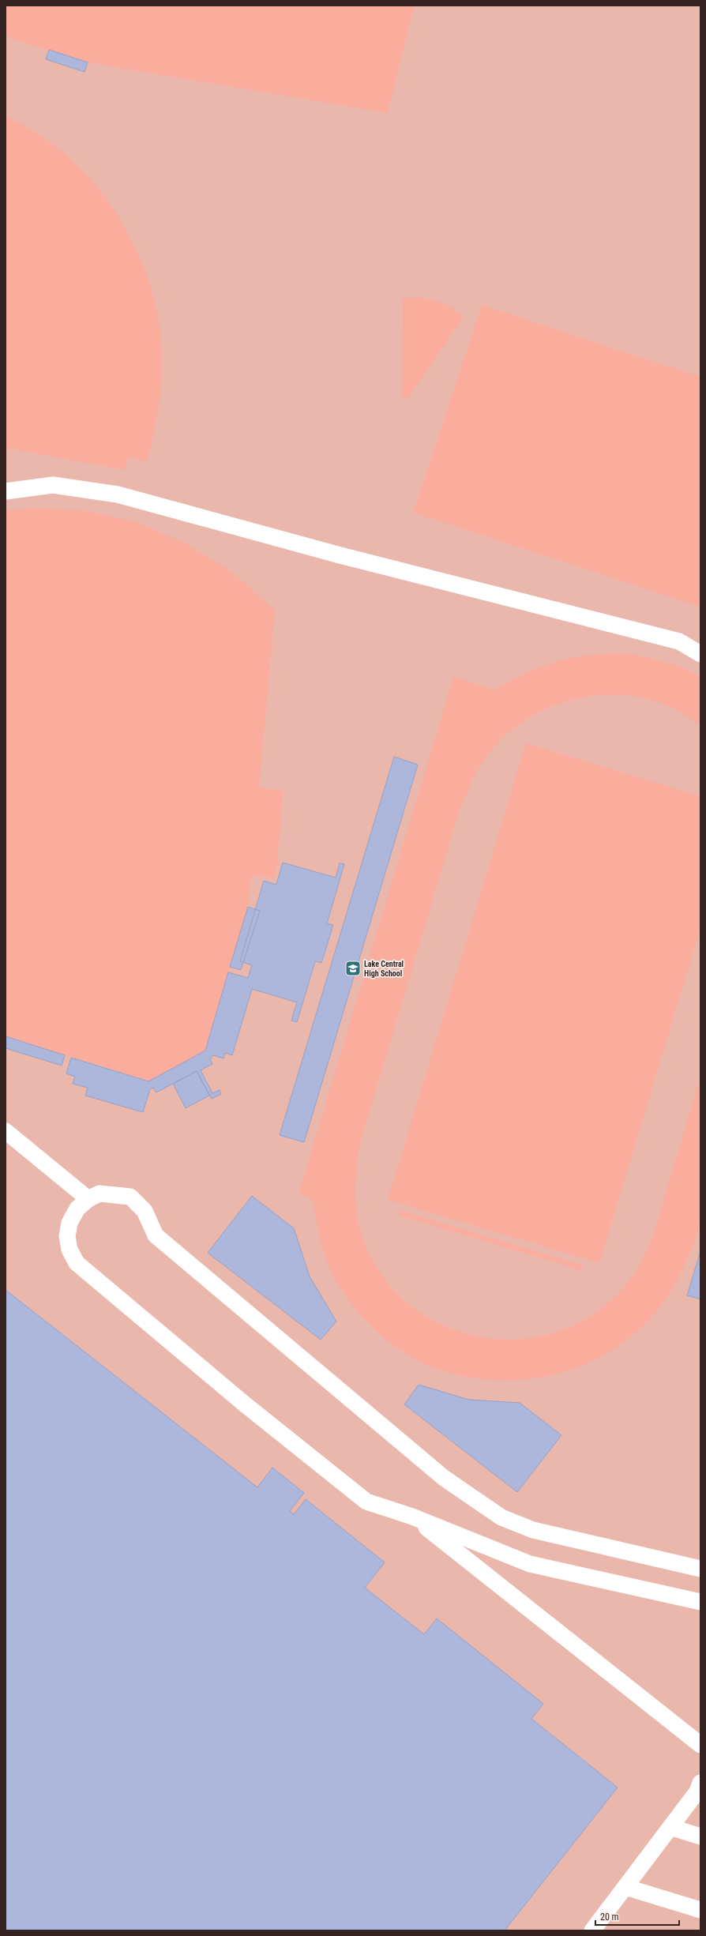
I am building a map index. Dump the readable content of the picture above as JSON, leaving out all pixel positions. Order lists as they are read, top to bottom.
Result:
{
  "places": {
    "school or university": ["Lake Central High School"]
  },
  "scale_bar": "20 m"
}
